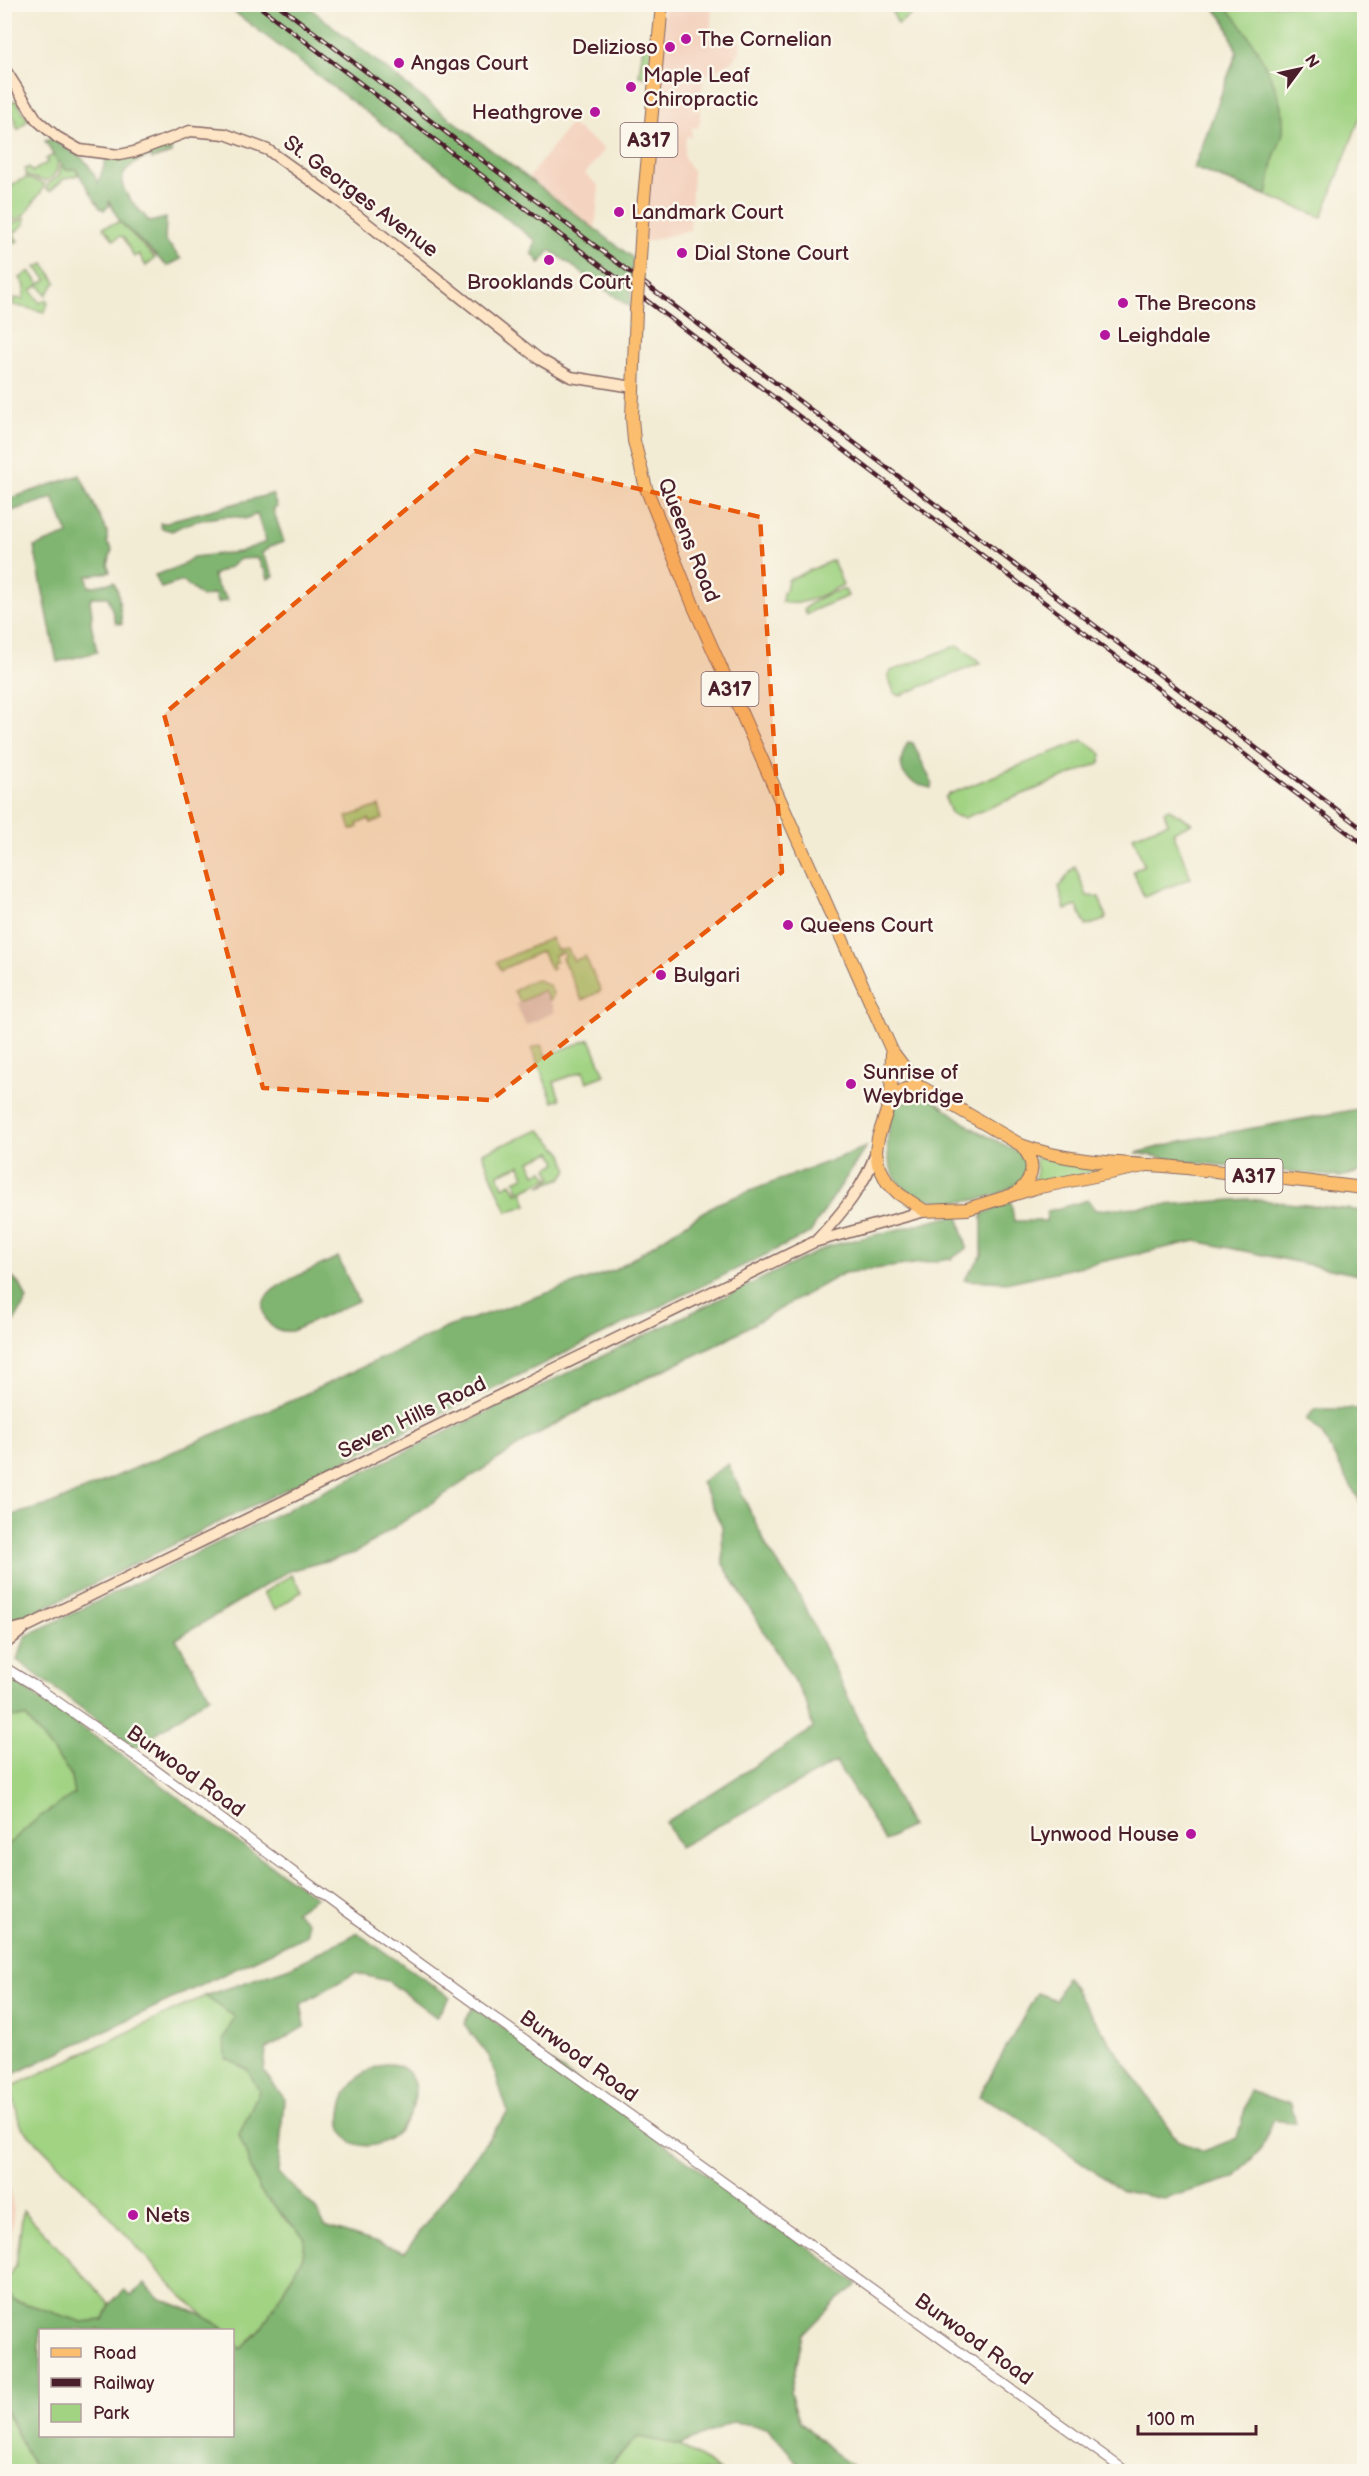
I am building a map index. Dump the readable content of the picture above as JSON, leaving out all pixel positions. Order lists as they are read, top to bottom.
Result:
{
  "streets": {
    "main road": [
      "A317",
      "St. Georges Avenue",
      "Queens Road",
      "Seven Hills Road"
    ],
    "street": ["Burwood Road"]
  },
  "crossings": [
    ["A317", "Queens Road"],
    ["A317", "Seven Hills Road"],
    ["St. Georges Avenue", "Queens Road"]
  ],
  "places": [
    "The Cornelian",
    "Delizioso",
    "Angas Court",
    "Maple Leaf Chiropractic",
    "Heathgrove",
    "Landmark Court",
    "Dial Stone Court",
    "Brooklands Court",
    "The Brecons",
    "Leighdale",
    "Queens Court",
    "Bulgari",
    "Sunrise of Weybridge",
    "Lynwood House",
    "Nets"
  ],
  "legend": ["Road", "Railway", "Park"],
  "scale_bar": "100 m",
  "north": "top right"
}
